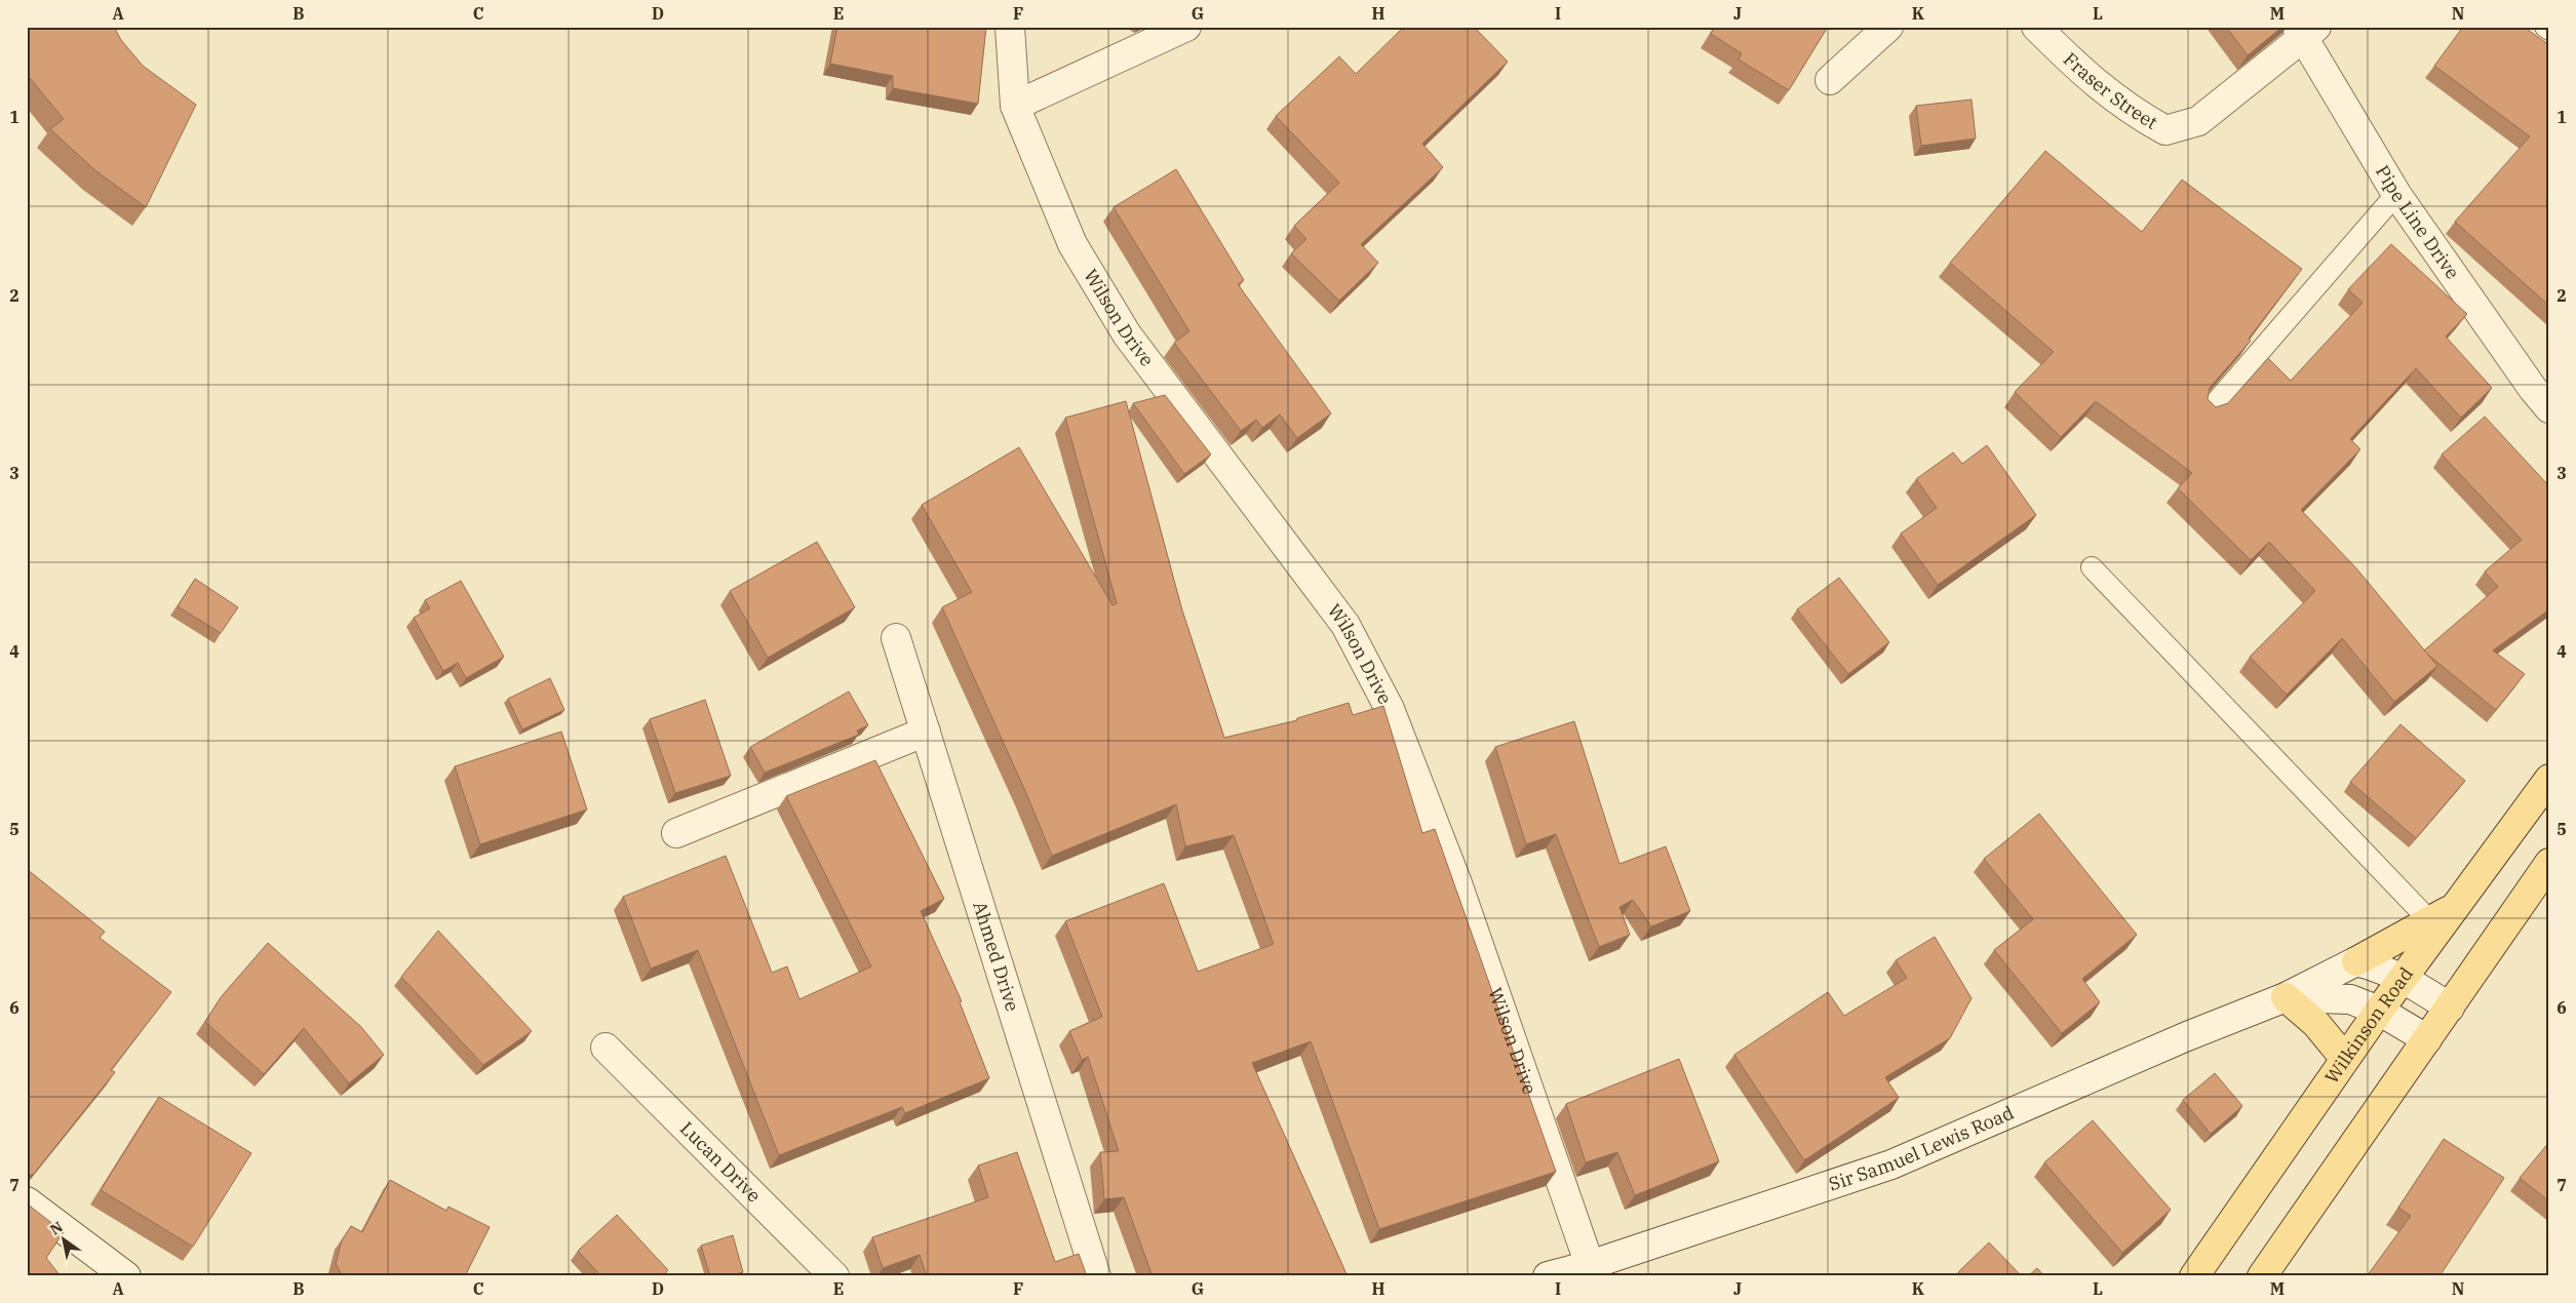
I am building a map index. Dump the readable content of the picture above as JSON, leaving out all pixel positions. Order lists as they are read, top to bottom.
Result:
{
  "streets": {
    "main road": ["Wilkinson Road"],
    "street": [
      "Fraser Street",
      "Pipe Line Drive",
      "Wilson Drive",
      "Ahmed Drive",
      "Sir Samuel Lewis Road",
      "Lucan Drive"
    ]
  },
  "crossings": [
    ["Fraser Street", "Pipe Line Drive"],
    ["Wilson Drive", "Sir Samuel Lewis Road"],
    ["Wilkinson Road", "Sir Samuel Lewis Road"]
  ],
  "north": "top left",
  "grid": {
    "columns": [
      "A",
      "B",
      "C",
      "D",
      "E",
      "F",
      "G",
      "H",
      "I",
      "J",
      "K",
      "L",
      "M",
      "N"
    ],
    "rows": [
      "1",
      "2",
      "3",
      "4",
      "5",
      "6",
      "7"
    ]
  }
}
